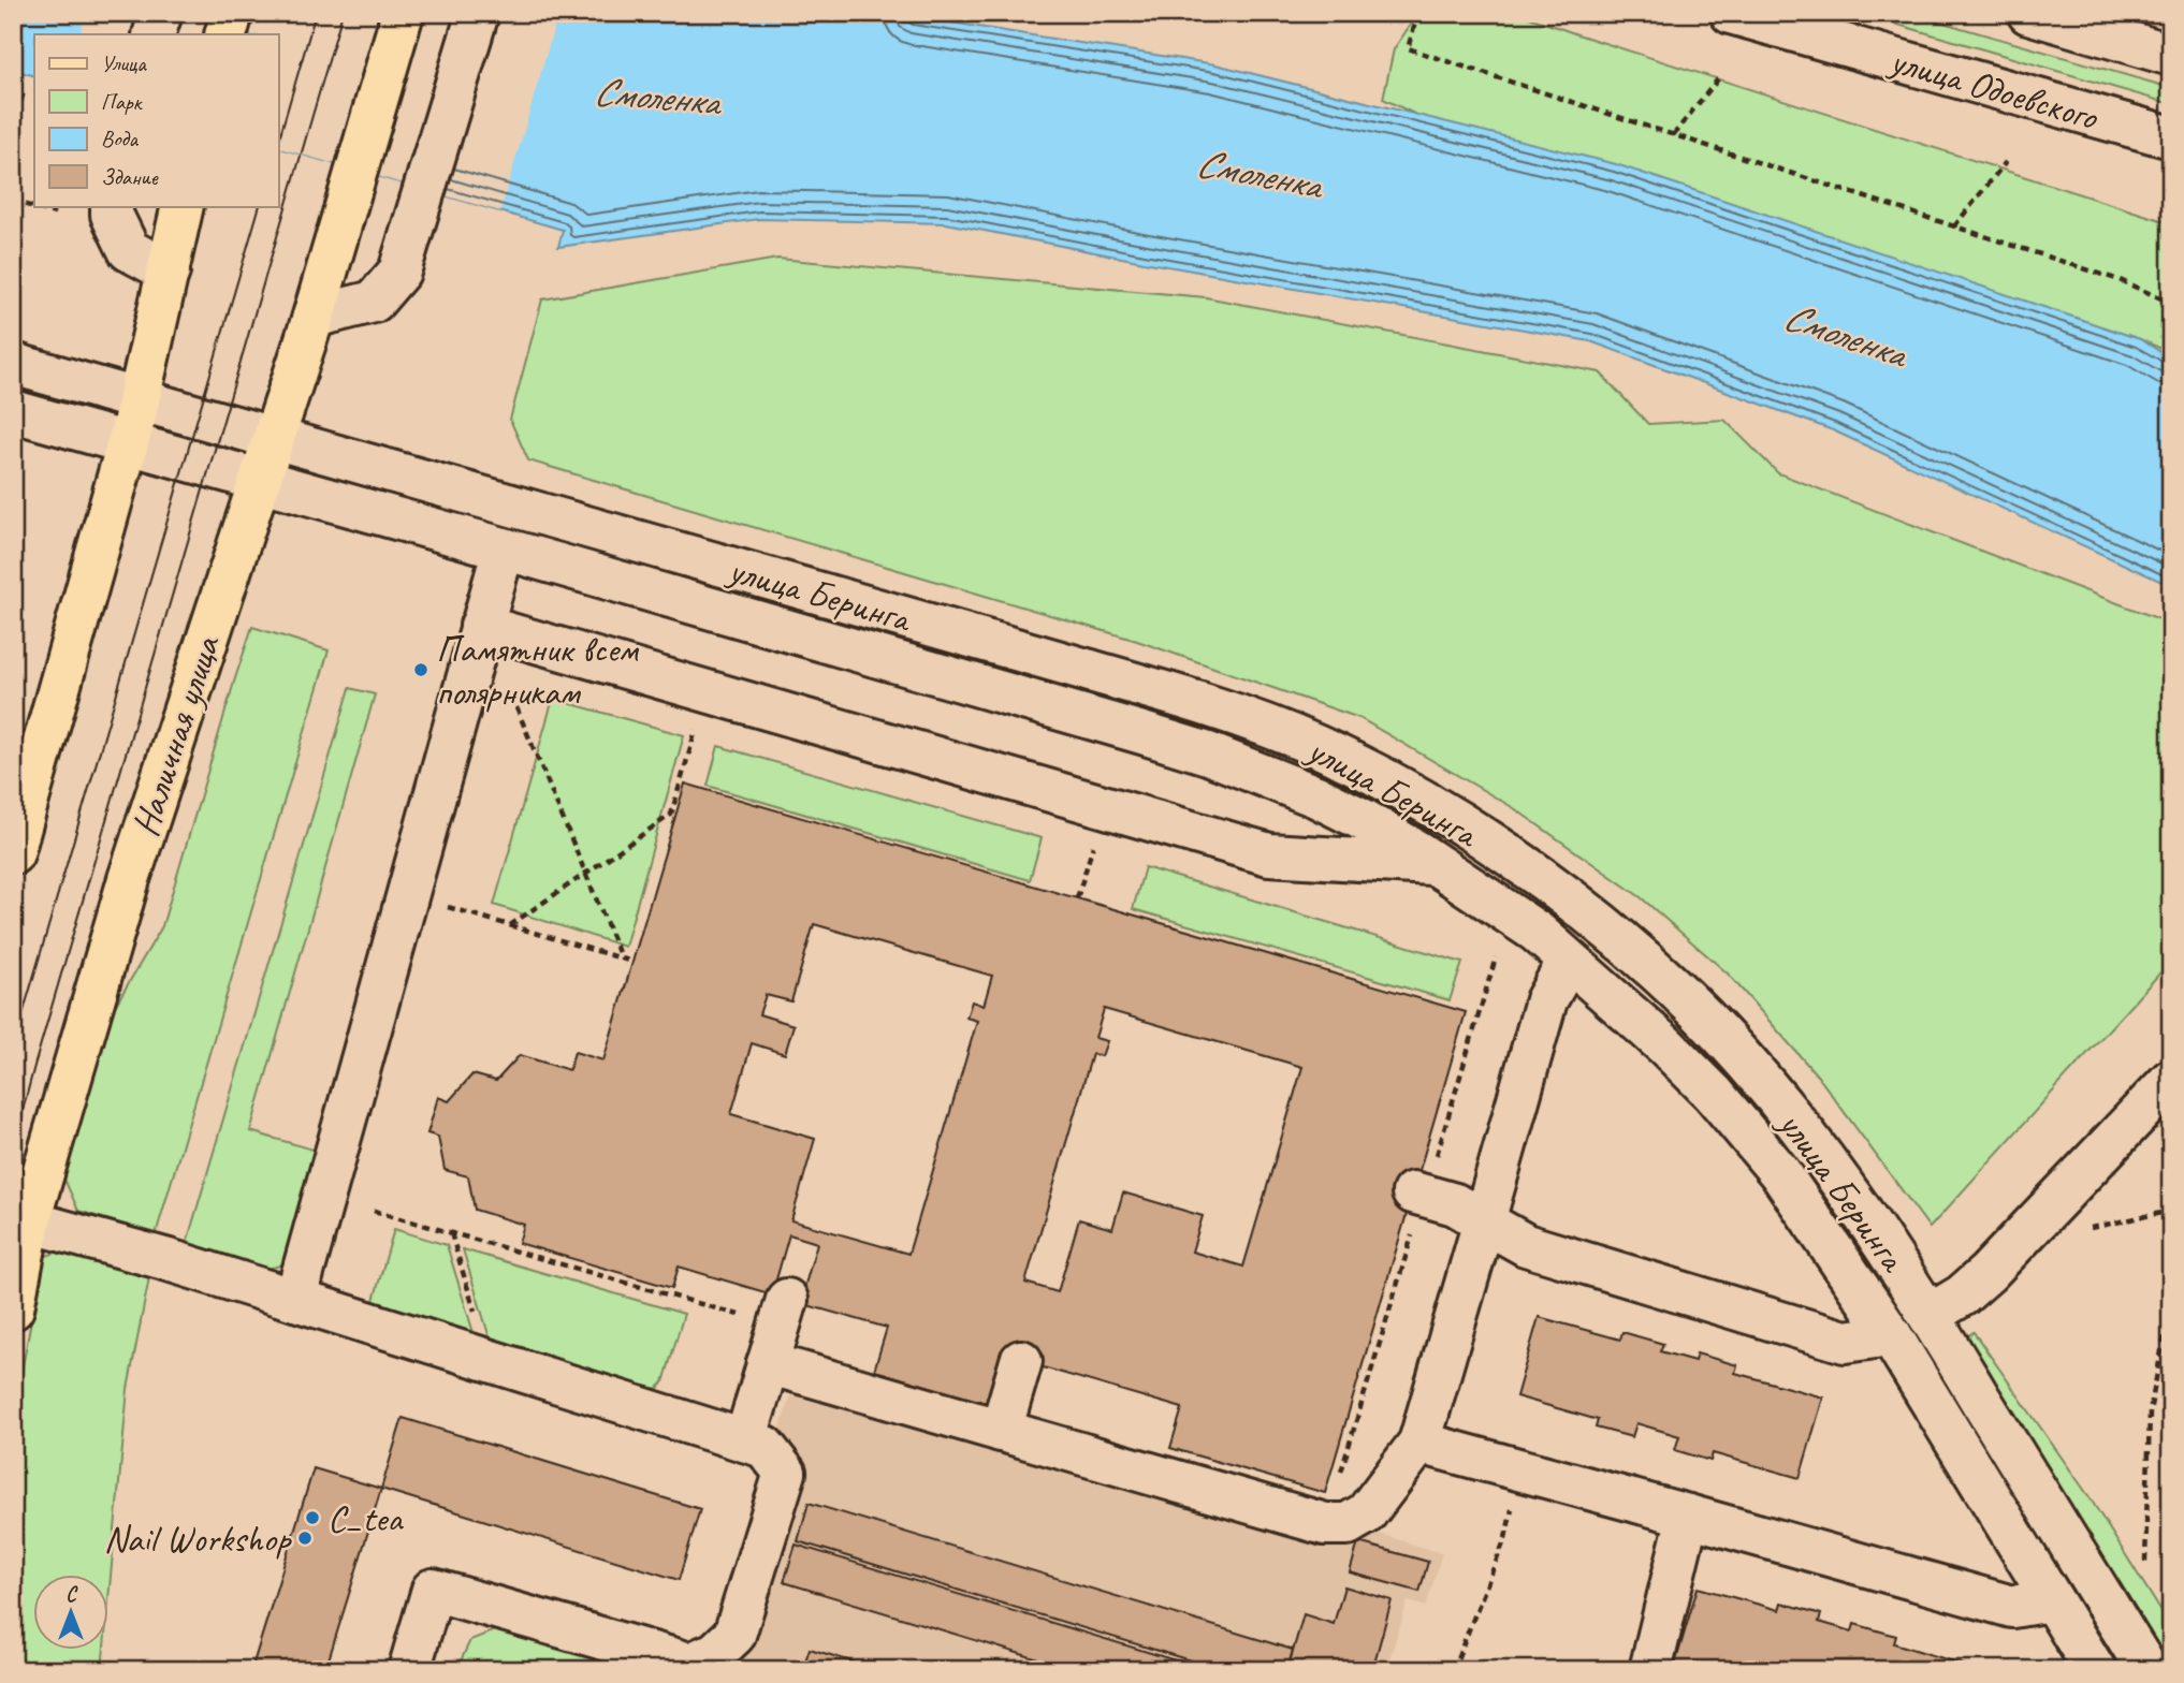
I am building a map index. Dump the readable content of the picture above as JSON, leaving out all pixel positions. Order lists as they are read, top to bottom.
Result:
{
  "streets": {
    "main road": ["Наличная улица"],
    "street": ["улица Одоевского", "улица Беринга"]
  },
  "crossings": [
    ["улица Беринга", "Наличная улица"]
  ],
  "water": ["Смоленка"],
  "places": ["Памятник всем полярникам", "C_tea", "Nail Workshop"],
  "legend": [
    "Улица",
    "Парк",
    "Вода",
    "Здание"
  ],
  "north": "top"
}
